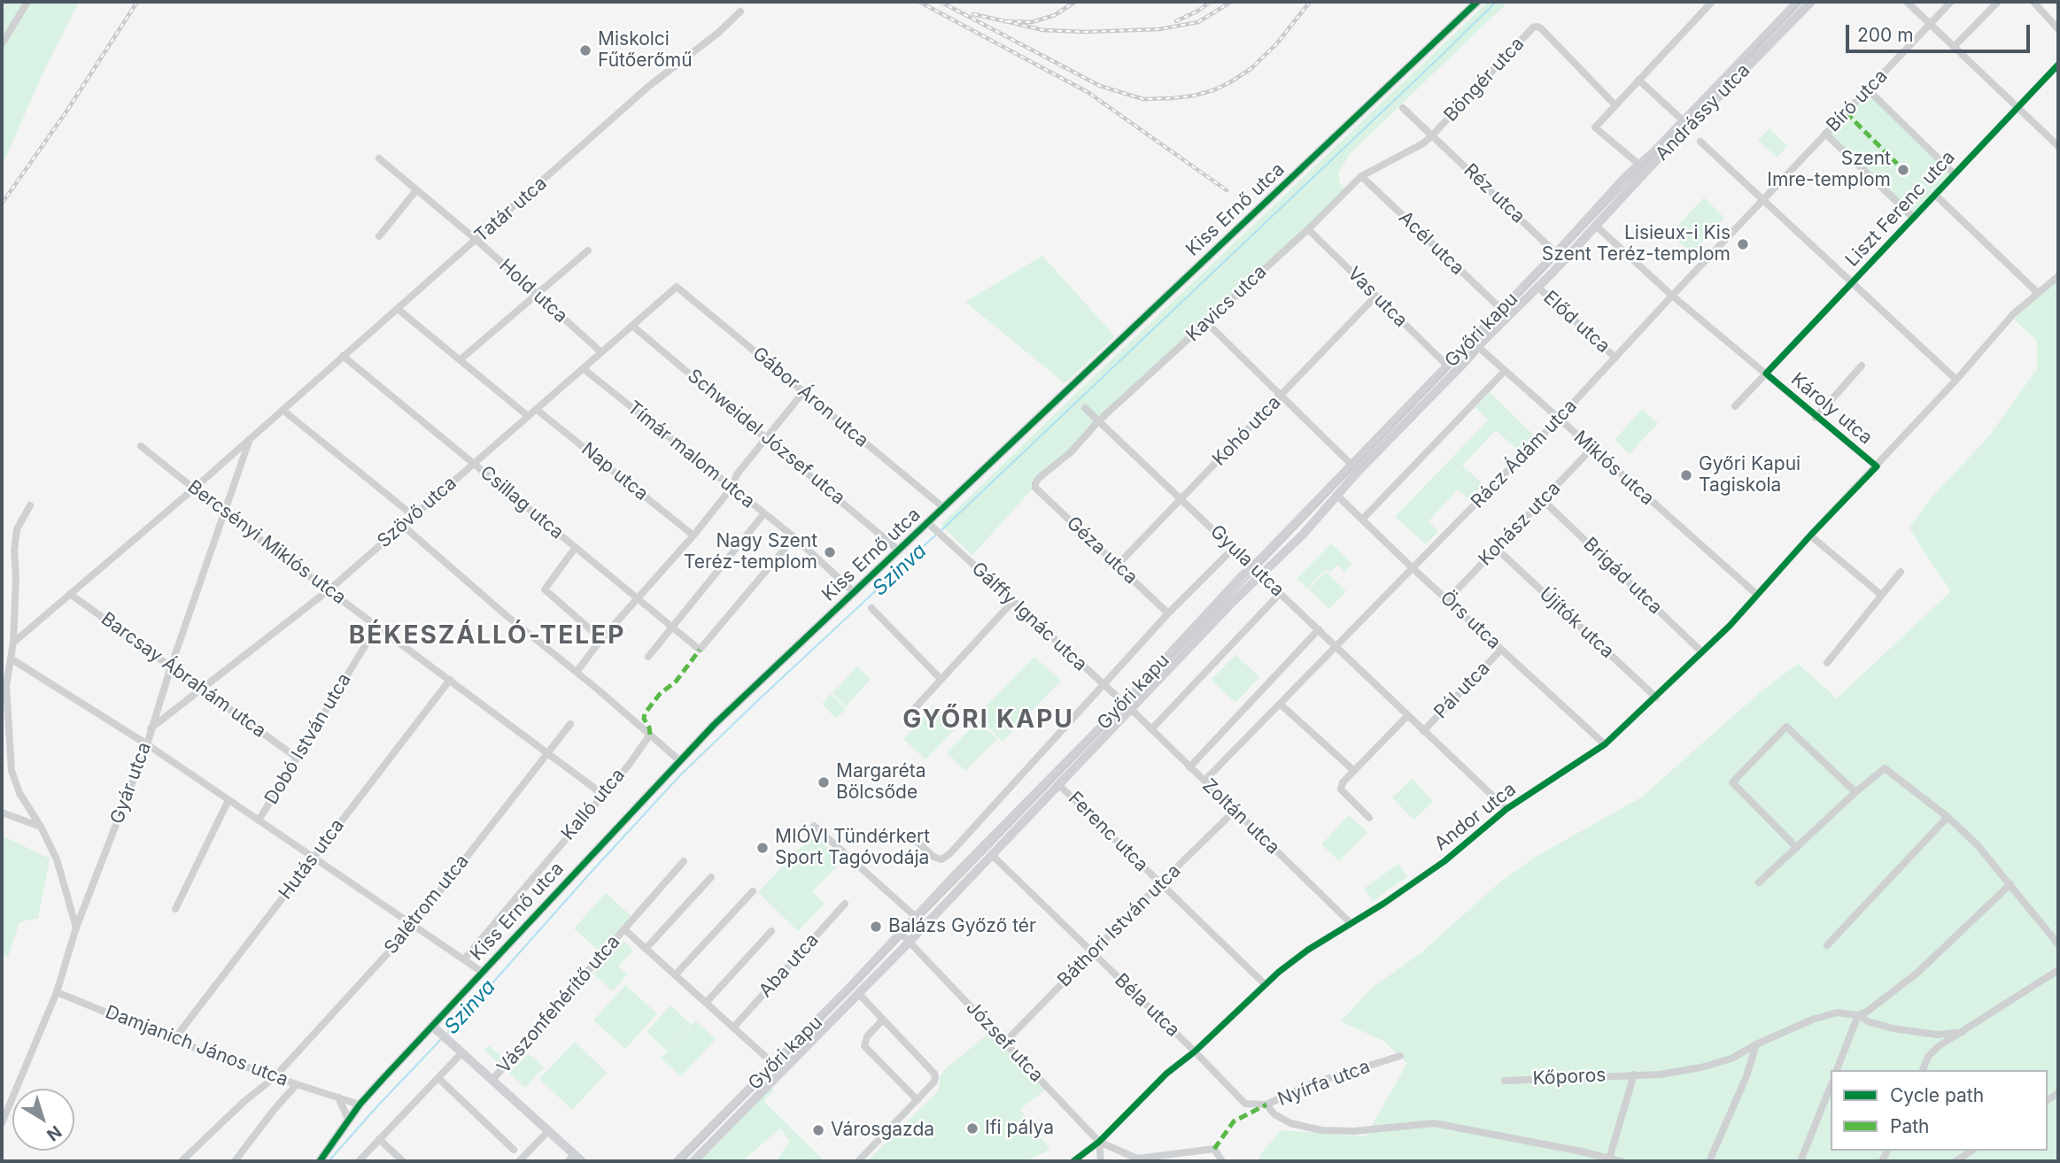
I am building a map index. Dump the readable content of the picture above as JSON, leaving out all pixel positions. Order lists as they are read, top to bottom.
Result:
{
  "streets": {
    "street": [
      "Böngér utca",
      "Bíró utca",
      "Andrássy utca",
      "Réz utca",
      "Liszt Ferenc utca",
      "Tatár utca",
      "Kiss Ernő utca",
      "Acél utca",
      "Hold utca",
      "Vas utca",
      "Kavics utca",
      "Előd utca",
      "Győri kapu",
      "Gábor Áron utca",
      "Károly utca",
      "Kohó utca",
      "Schweidel József utca",
      "Rácz Ádám utca",
      "Tímár malom utca",
      "Miklós utca",
      "Nap utca",
      "Csillag utca",
      "Szövő utca",
      "Kohász utca",
      "Bercsényi Miklós utca",
      "Géza utca",
      "Gyula utca",
      "Brigád utca",
      "Gálffy Ignác utca",
      "Örs utca",
      "Újítók utca",
      "Barcsay Ábrahám utca",
      "Pál utca",
      "Dobó István utca",
      "Gyár utca",
      "Kalló utca",
      "Zoltán utca",
      "Andor utca",
      "Ferenc utca",
      "Hutás utca",
      "Salétrom utca",
      "Báthori István utca",
      "Aba utca",
      "Vászonfehérítő utca",
      "Béla utca",
      "József utca",
      "Damjanich János utca",
      "Kőporos",
      "Nyírfa utca"
    ]
  },
  "crossings": [
    ["Böngér utca", "Réz utca"],
    ["Böngér utca", "Kavics utca"],
    ["Bíró utca", "Rácz Ádám utca"],
    ["Andrássy utca", "Győri kapu"],
    ["Andrássy utca", "Károly utca"],
    ["Réz utca", "Kavics utca"],
    ["Réz utca", "Győri kapu"],
    ["Liszt Ferenc utca", "Károly utca"],
    ["Tatár utca", "Hold utca"],
    ["Tatár utca", "Csillag utca"],
    ["Tatár utca", "Bercsényi Miklós utca"],
    ["Tatár utca", "Barcsay Ábrahám utca"],
    ["Tatár utca", "Gyár utca"],
    ["Kiss Ernő utca", "Gábor Áron utca"],
    ["Kiss Ernő utca", "Schweidel József utca"],
    ["Kiss Ernő utca", "Tímár malom utca"],
    ["Kiss Ernő utca", "Gálffy Ignác utca"],
    ["Kiss Ernő utca", "Damjanich János utca"],
    ["Acél utca", "Kavics utca"],
    ["Acél utca", "Győri kapu"],
    ["Hold utca", "Szövő utca"],
    ["Vas utca", "Kavics utca"],
    ["Vas utca", "Győri kapu"],
    ["Vas utca", "Kohó utca"],
    ["Kavics utca", "Géza utca"],
    ["Kavics utca", "Gyula utca"],
    ["Előd utca", "Győri kapu"],
    ["Előd utca", "Rácz Ádám utca"],
    ["Győri kapu", "Károly utca"],
    ["Győri kapu", "Miklós utca"],
    ["Győri kapu", "Géza utca"],
    ["Győri kapu", "Gyula utca"],
    ["Győri kapu", "Gálffy Ignác utca"],
    ["Győri kapu", "Örs utca"],
    ["Győri kapu", "Zoltán utca"],
    ["Győri kapu", "Ferenc utca"],
    ["Győri kapu", "Béla utca"],
    ["Győri kapu", "József utca"],
    ["Gábor Áron utca", "Szövő utca"],
    ["Károly utca", "Rácz Ádám utca"],
    ["Károly utca", "Andor utca"],
    ["Kohó utca", "Géza utca"],
    ["Kohó utca", "Gyula utca"],
    ["Schweidel József utca", "Szövő utca"],
    ["Rácz Ádám utca", "Miklós utca"],
    ["Rácz Ádám utca", "Gyula utca"],
    ["Rácz Ádám utca", "Örs utca"],
    ["Rácz Ádám utca", "Zoltán utca"],
    ["Tímár malom utca", "Csillag utca"],
    ["Tímár malom utca", "Szövő utca"],
    ["Miklós utca", "Kohász utca"],
    ["Miklós utca", "Andor utca"],
    ["Nap utca", "Szövő utca"],
    ["Csillag utca", "Szövő utca"],
    ["Szövő utca", "Bercsényi Miklós utca"],
    ["Szövő utca", "Barcsay Ábrahám utca"],
    ["Szövő utca", "Gyár utca"],
    ["Kohász utca", "Brigád utca"],
    ["Kohász utca", "Örs utca"],
    ["Kohász utca", "Újítók utca"],
    ["Bercsényi Miklós utca", "Dobó István utca"],
    ["Bercsényi Miklós utca", "Gyár utca"],
    ["Bercsényi Miklós utca", "Kalló utca"],
    ["Bercsényi Miklós utca", "Hutás utca"],
    ["Bercsényi Miklós utca", "Salétrom utca"],
    ["Gyula utca", "Pál utca"],
    ["Gyula utca", "Andor utca"],
    ["Brigád utca", "Andor utca"],
    ["Gálffy Ignác utca", "Zoltán utca"],
    ["Örs utca", "Pál utca"],
    ["Örs utca", "Andor utca"],
    ["Újítók utca", "Andor utca"],
    ["Barcsay Ábrahám utca", "Dobó István utca"],
    ["Barcsay Ábrahám utca", "Gyár utca"],
    ["Gyár utca", "Damjanich János utca"],
    ["Zoltán utca", "Andor utca"],
    ["Zoltán utca", "Báthori István utca"],
    ["Andor utca", "Ferenc utca"],
    ["Andor utca", "Béla utca"],
    ["Andor utca", "József utca"],
    ["Andor utca", "Nyírfa utca"],
    ["Ferenc utca", "Báthori István utca"],
    ["Hutás utca", "Damjanich János utca"],
    ["Salétrom utca", "Damjanich János utca"],
    ["Báthori István utca", "Béla utca"],
    ["Báthori István utca", "József utca"],
    ["Béla utca", "Nyírfa utca"]
  ],
  "districts": ["BÉKESZÁLLÓ-TELEP", "GYŐRI KAPU"],
  "water": ["Szinva"],
  "places": [
    "Miskolci Fűtőerőmű",
    "Szent Imre-templom",
    "Lisieux-i Kis Szent Teréz-templom",
    "Győri Kapui Tagiskola",
    "Nagy Szent Teréz-templom",
    "Margaréta Bölcsőde",
    "MIÓVI Tündérkert Sport Tagóvodája",
    "Balázs Győző tér",
    "Ifi pálya",
    "Városgazda"
  ],
  "legend": ["Cycle path", "Path"],
  "scale_bar": "200 m",
  "north": "bottom right"
}
